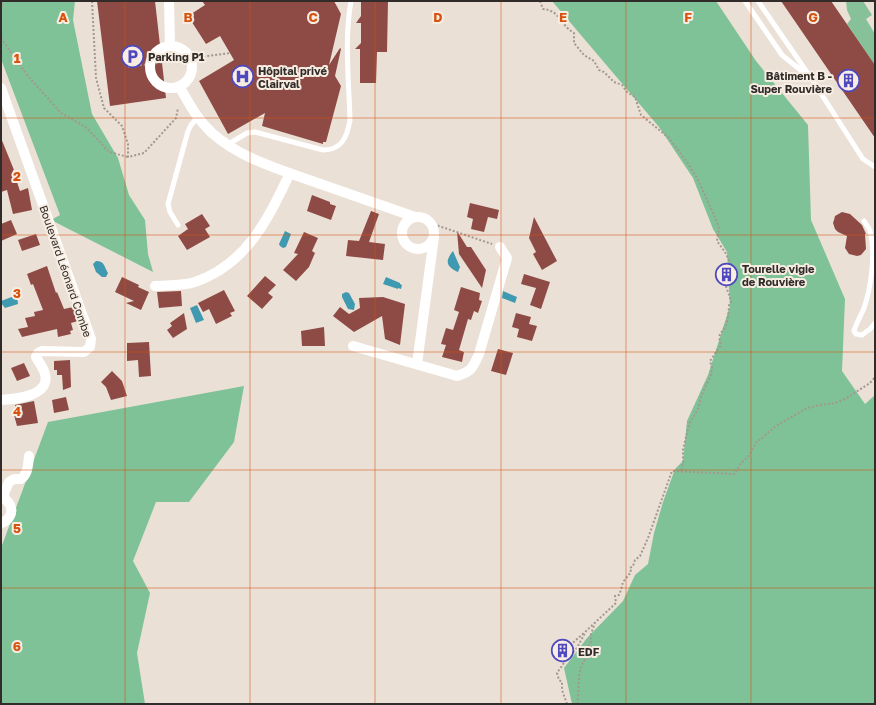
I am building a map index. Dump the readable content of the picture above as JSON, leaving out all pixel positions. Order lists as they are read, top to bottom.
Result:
{
  "streets": {
    "street": ["Boulevard Léonard Combe"]
  },
  "places": {
    "parking": ["Parking P1"],
    "hospital": ["Hôpital privé Clairval"],
    "building": ["Bâtiment B - Super Rouvière", "Tourelle vigie de Rouvière", "EDF"]
  },
  "grid": {
    "columns": [
      "A",
      "B",
      "C",
      "D",
      "E",
      "F",
      "G"
    ],
    "rows": [
      "1",
      "2",
      "3",
      "4",
      "5",
      "6"
    ]
  }
}
